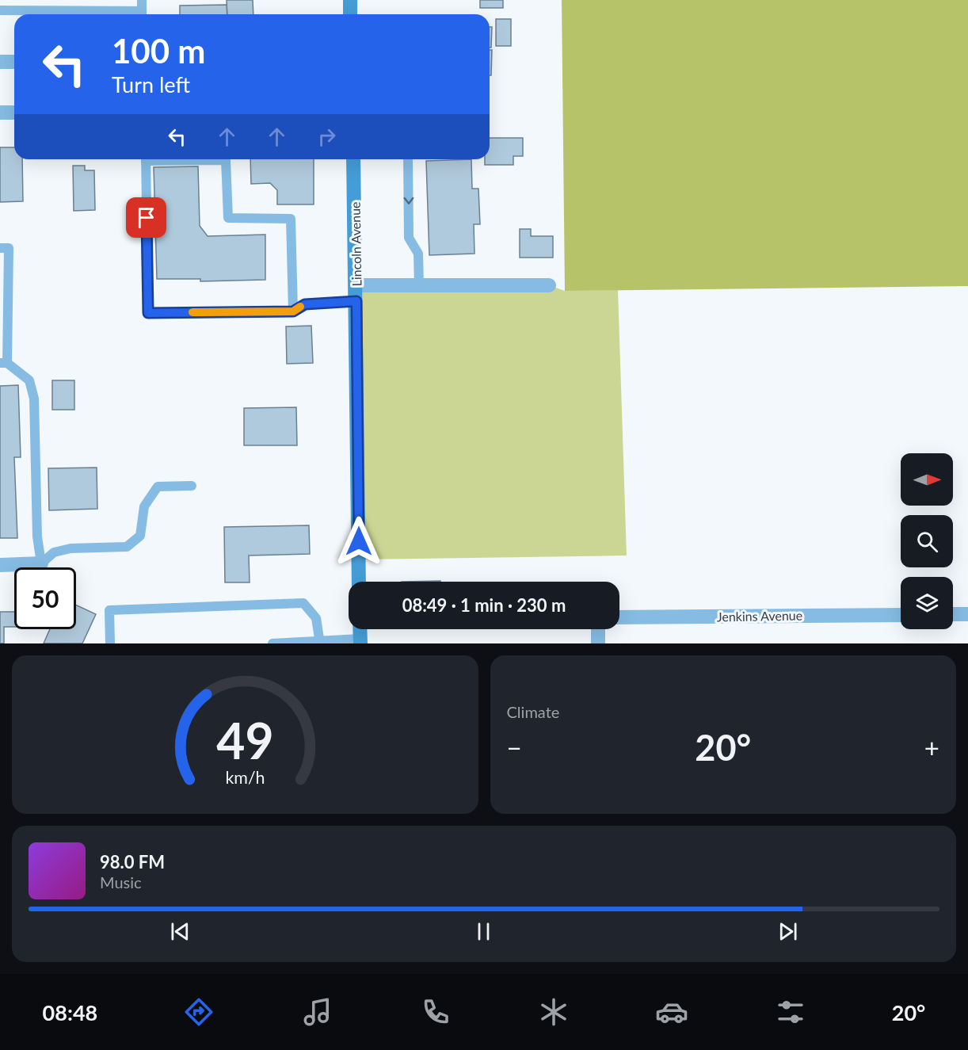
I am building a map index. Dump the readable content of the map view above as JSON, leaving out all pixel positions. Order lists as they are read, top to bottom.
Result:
{
  "streets": {
    "main road": ["Lincoln Avenue"],
    "street": ["Jenkins Avenue"]
  },
  "north": "right",
  "page": {
    "turn": ["100 m", "Turn left"],
    "limit": "50",
    "trip": "08:49 · 1 min · 230 m",
    "tile": "Climate",
    "heat": ["−", "20°", "+"],
    "song": ["98.0 FM", "Music"],
    "tabs": ["08:48", "20°"],
    "gauge": ["49", "km/h"]
  }
}
